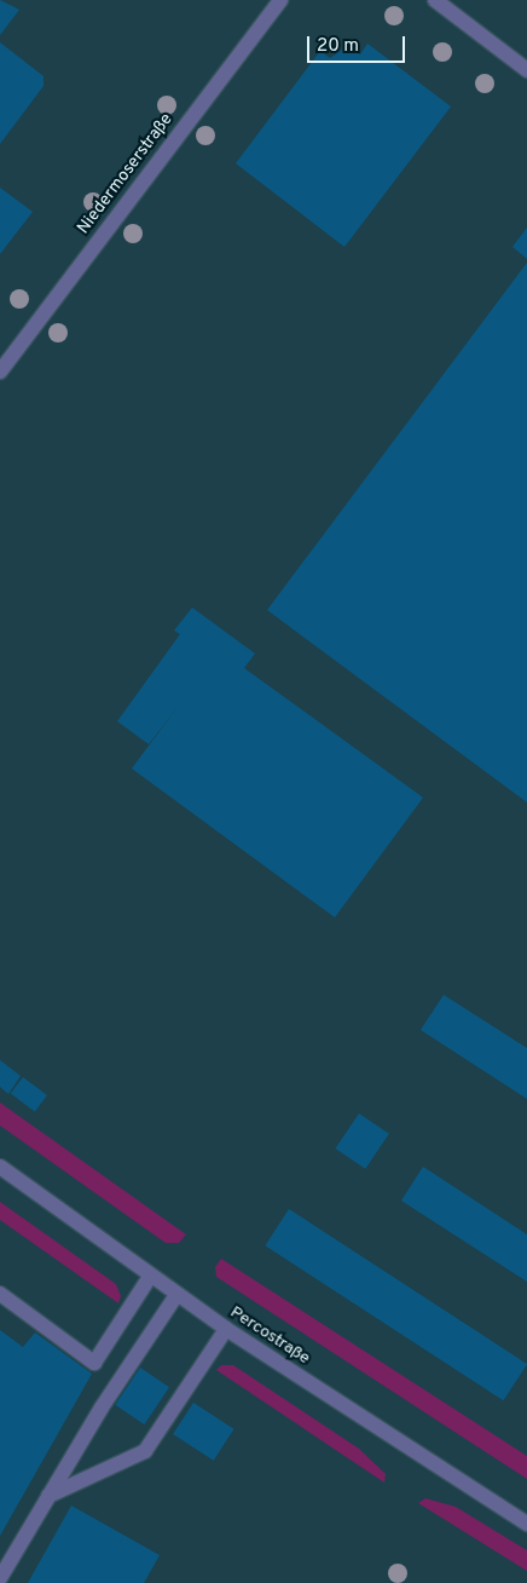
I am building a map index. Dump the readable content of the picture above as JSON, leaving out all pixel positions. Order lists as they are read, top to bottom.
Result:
{
  "streets": {
    "street": ["Niedermoserstraße", "Percostraße"]
  },
  "scale_bar": "20 m"
}
